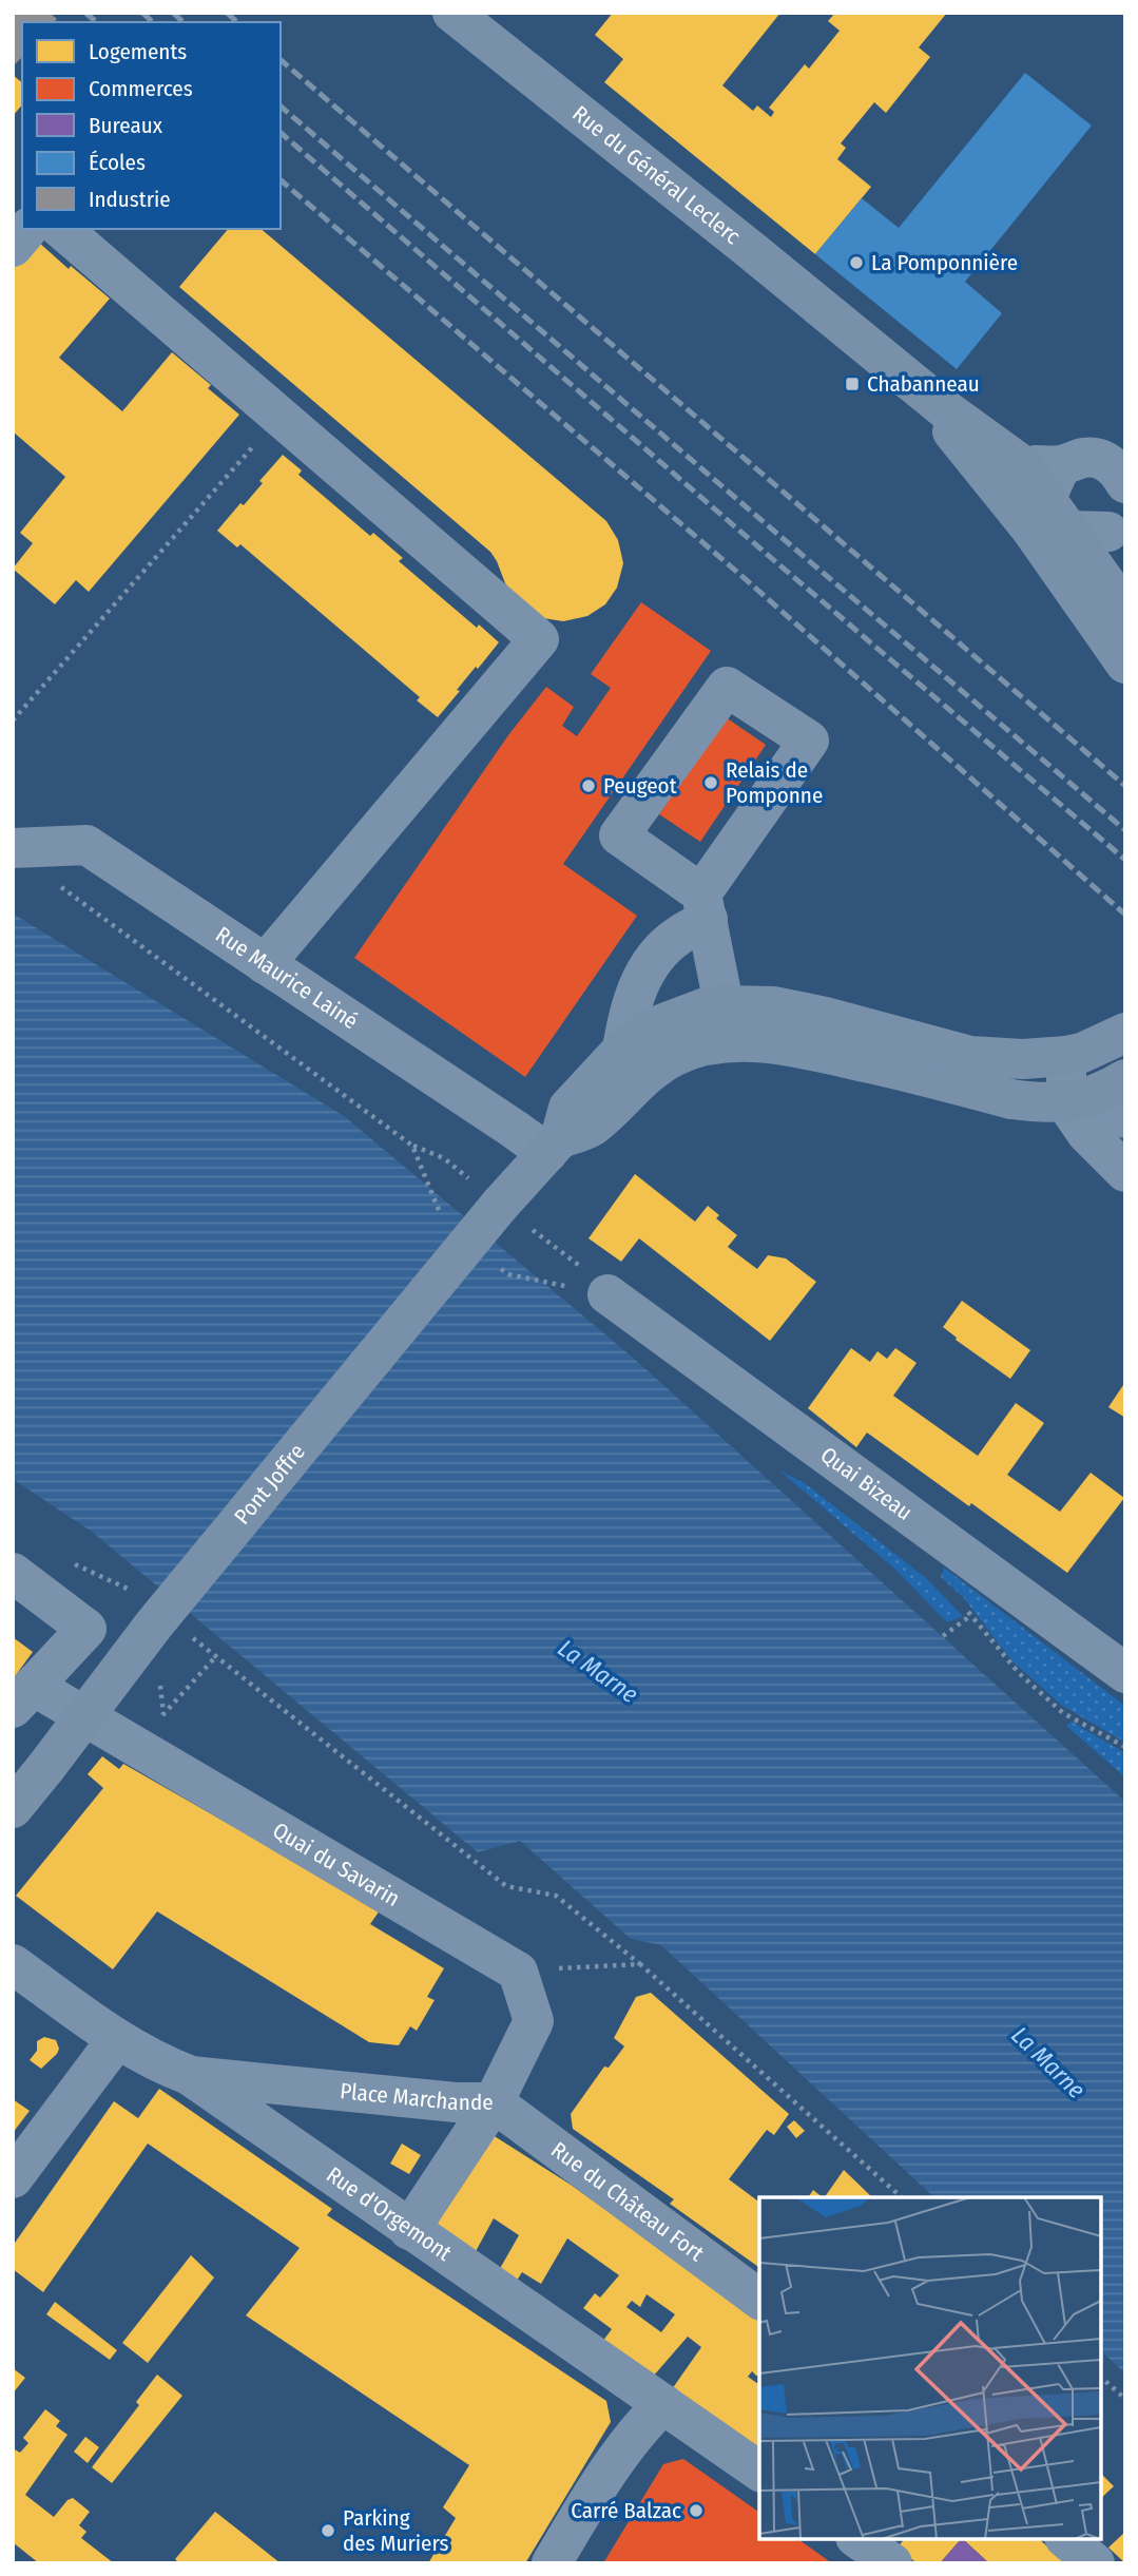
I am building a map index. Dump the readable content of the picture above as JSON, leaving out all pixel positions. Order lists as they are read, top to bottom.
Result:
{
  "streets": {
    "main road": ["Rue du Général Leclerc", "Pont Joffre"],
    "street": [
      "Rue Maurice Lainé",
      "Quai Bizeau",
      "Quai du Savarin",
      "Place Marchande",
      "Rue du Château Fort",
      "Rue d'Orgemont"
    ]
  },
  "crossings": [
    ["Rue Maurice Lainé", "Pont Joffre"],
    ["Place Marchande", "Rue du Château Fort"],
    ["Place Marchande", "Rue d'Orgemont"]
  ],
  "water": ["La Marne"],
  "places": {
    "other": [
      "La Pomponnière",
      "Relais de Pomponne",
      "Peugeot",
      "Carré Balzac",
      "Parking des Muriers"
    ],
    "transit": ["Chabanneau"]
  },
  "legend": [
    "Logements",
    "Commerces",
    "Bureaux",
    "Écoles",
    "Industrie"
  ]
}
